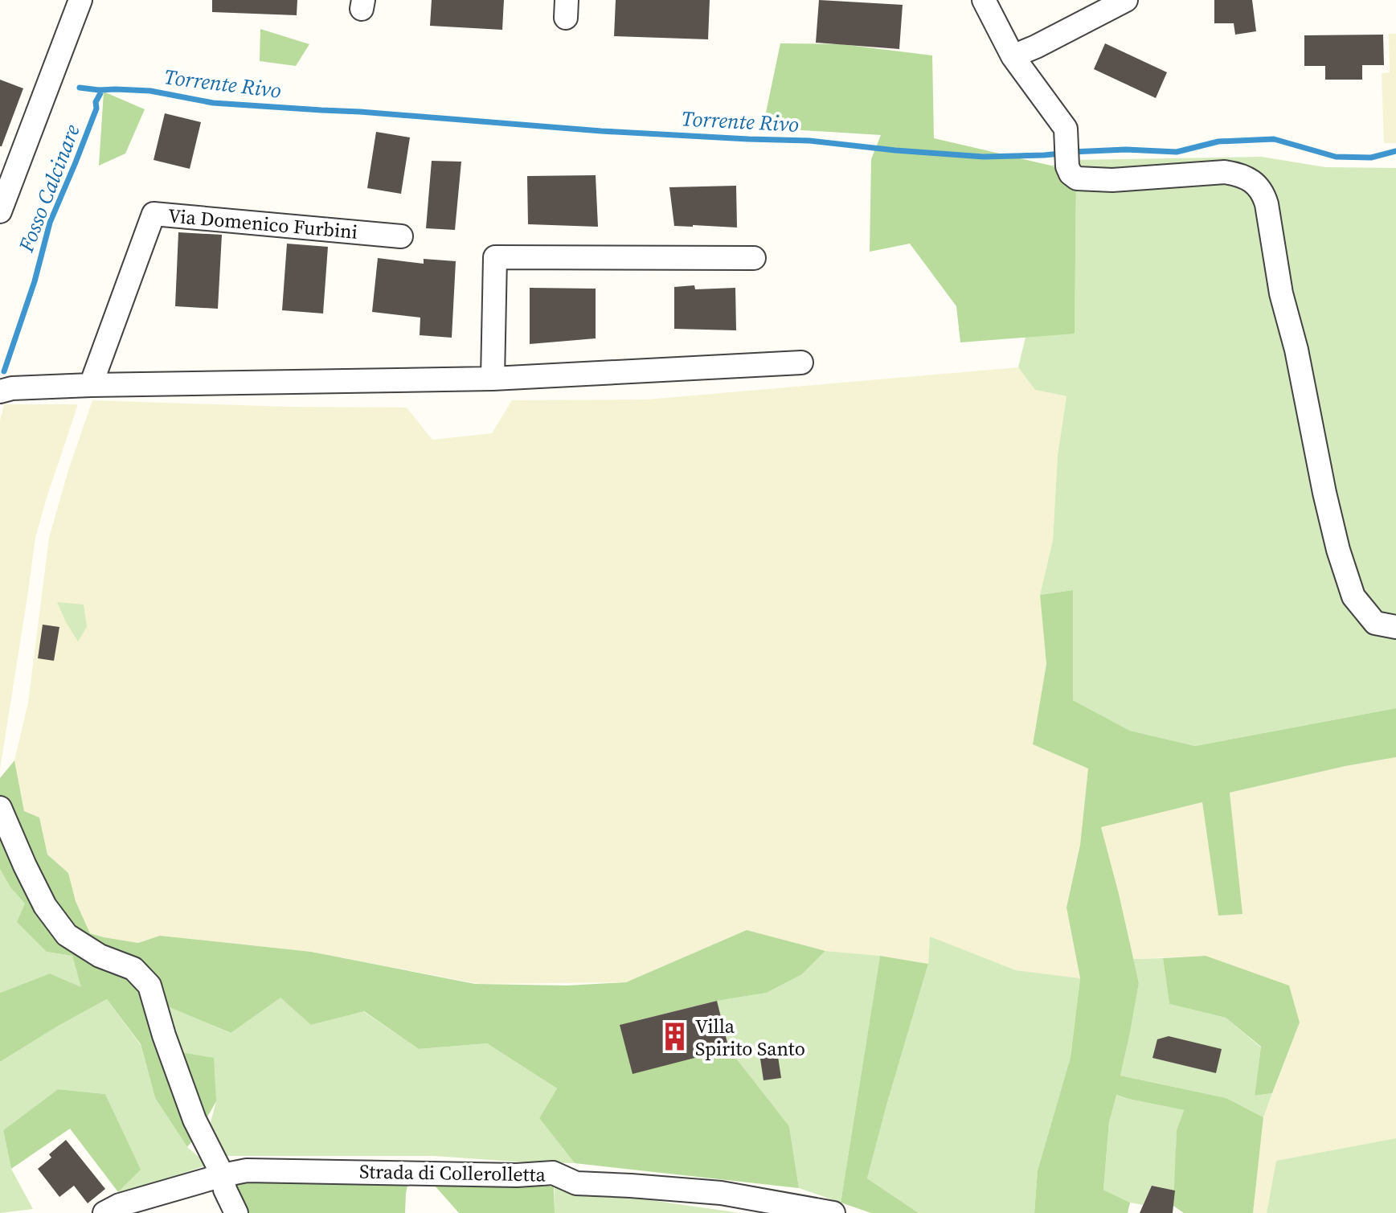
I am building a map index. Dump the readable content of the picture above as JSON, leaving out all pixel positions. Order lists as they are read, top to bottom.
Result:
{
  "streets": {
    "street": ["Via Domenico Furbini", "Strada di Collerolletta"]
  },
  "water": ["Torrente Rivo", "Fosso Calcinare"],
  "places": {
    "building": ["Villa Spirito Santo"]
  }
}
